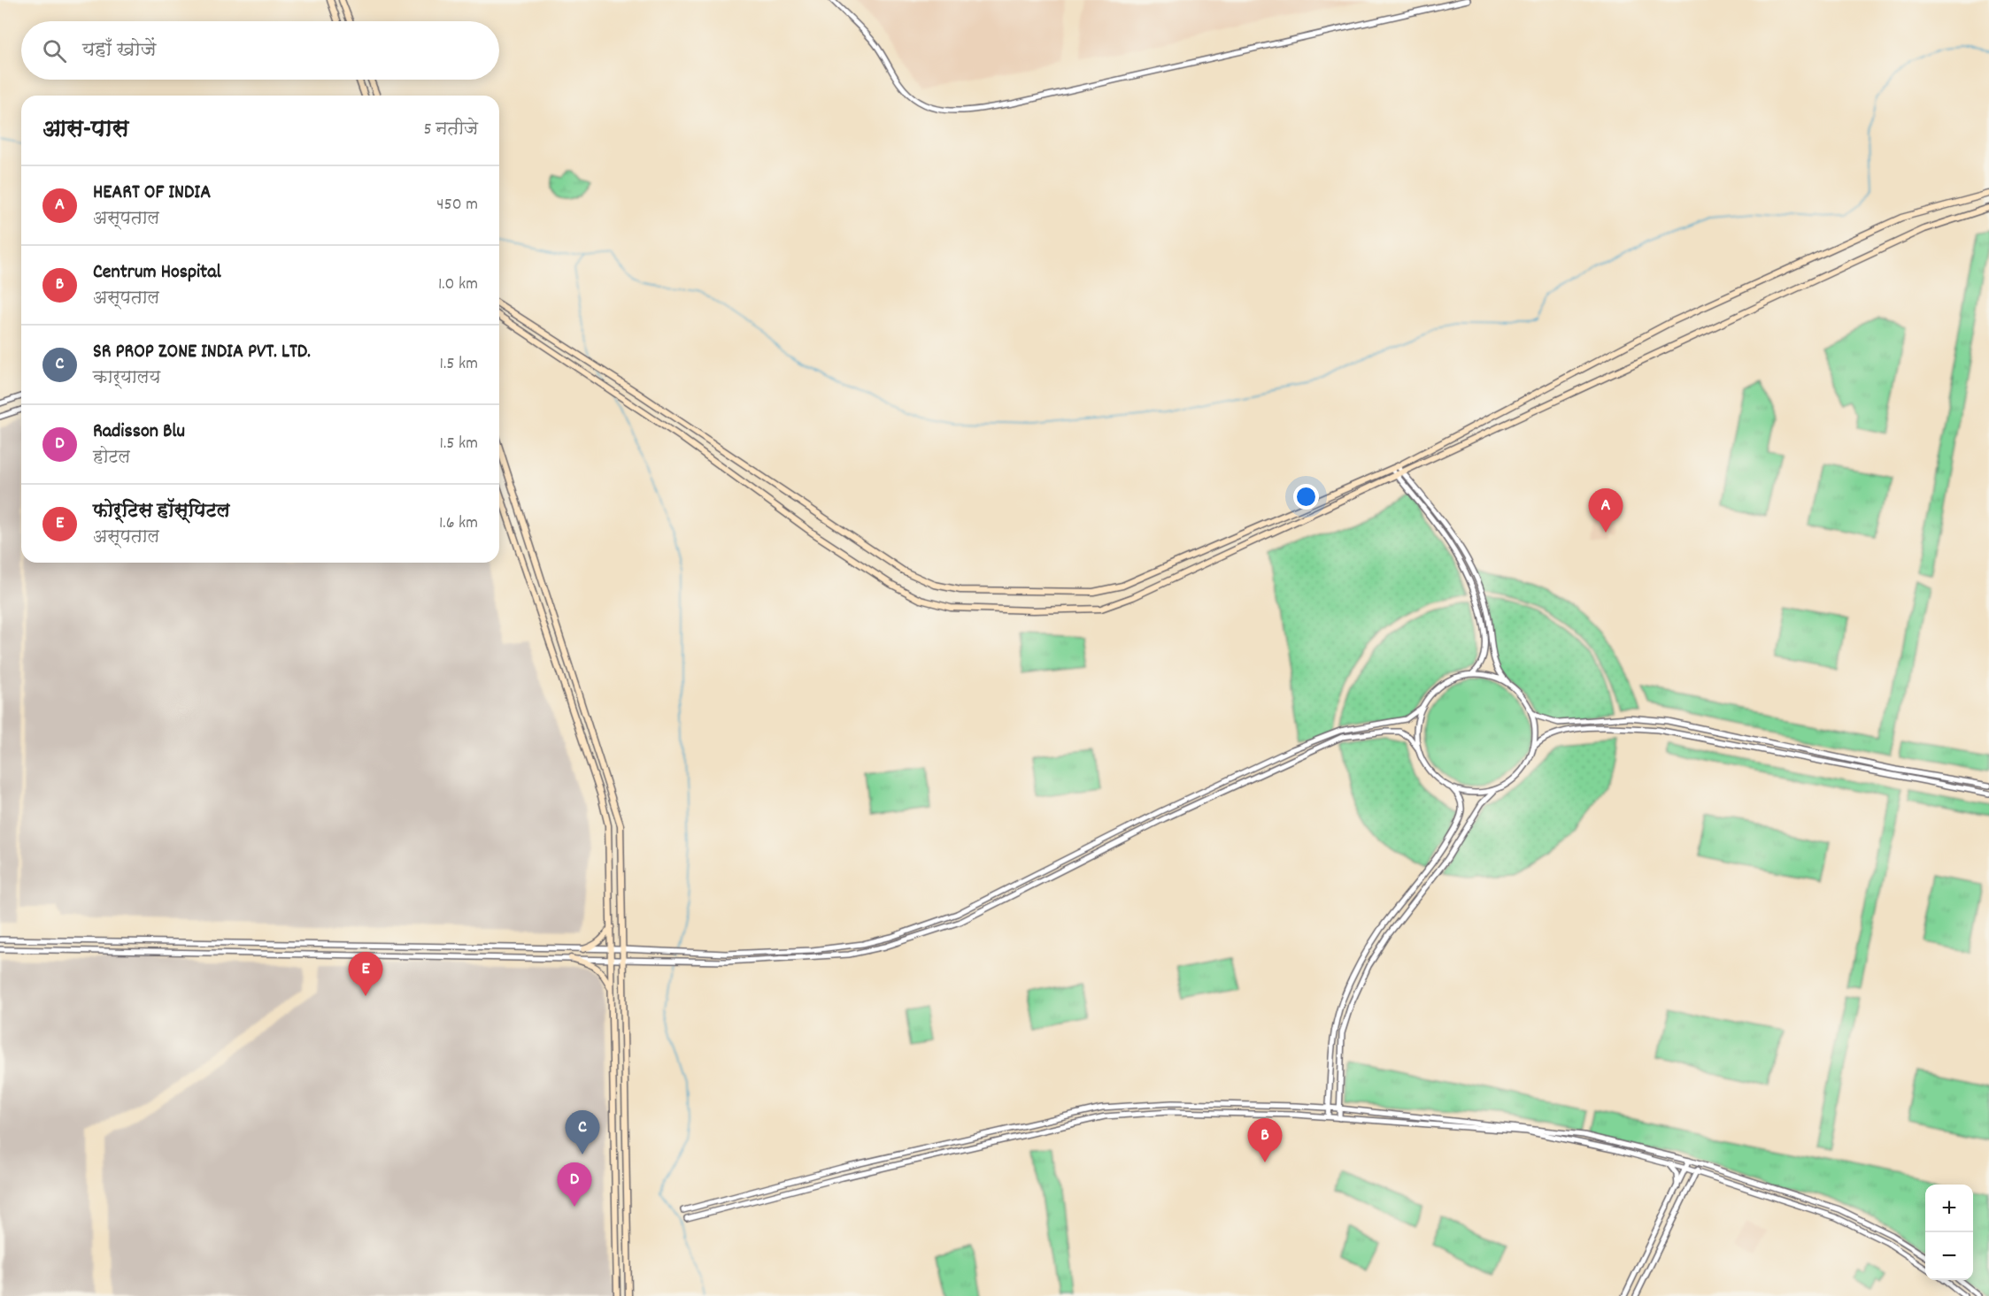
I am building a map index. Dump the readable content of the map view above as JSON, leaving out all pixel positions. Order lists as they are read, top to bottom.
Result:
{
  "page": {
    "search": "यहाँ खोजें",
    "heading": ["आस-पास", "5 नतीजे"],
    "list": [
      {
        "mark": "A",
        "name": "HEART OF INDIA",
        "note": "अस्पताल",
        "value": "450 m"
      },
      {
        "mark": "B",
        "name": "Centrum Hospital",
        "note": "अस्पताल",
        "value": "1.0 km"
      },
      {
        "mark": "C",
        "name": "SR PROP ZONE INDIA PVT. LTD.",
        "note": "कार्यालय",
        "value": "1.5 km"
      },
      {
        "mark": "D",
        "name": "Radisson Blu",
        "note": "होटल",
        "value": "1.5 km"
      },
      {
        "mark": "E",
        "name": "फोर्टिस हॉस्पिटल",
        "note": "अस्पताल",
        "value": "1.6 km"
      }
    ],
    "pins": [
      "A",
      "E",
      "C",
      "B",
      "D"
    ],
    "map_buttons": ["+", "−"]
  }
}
